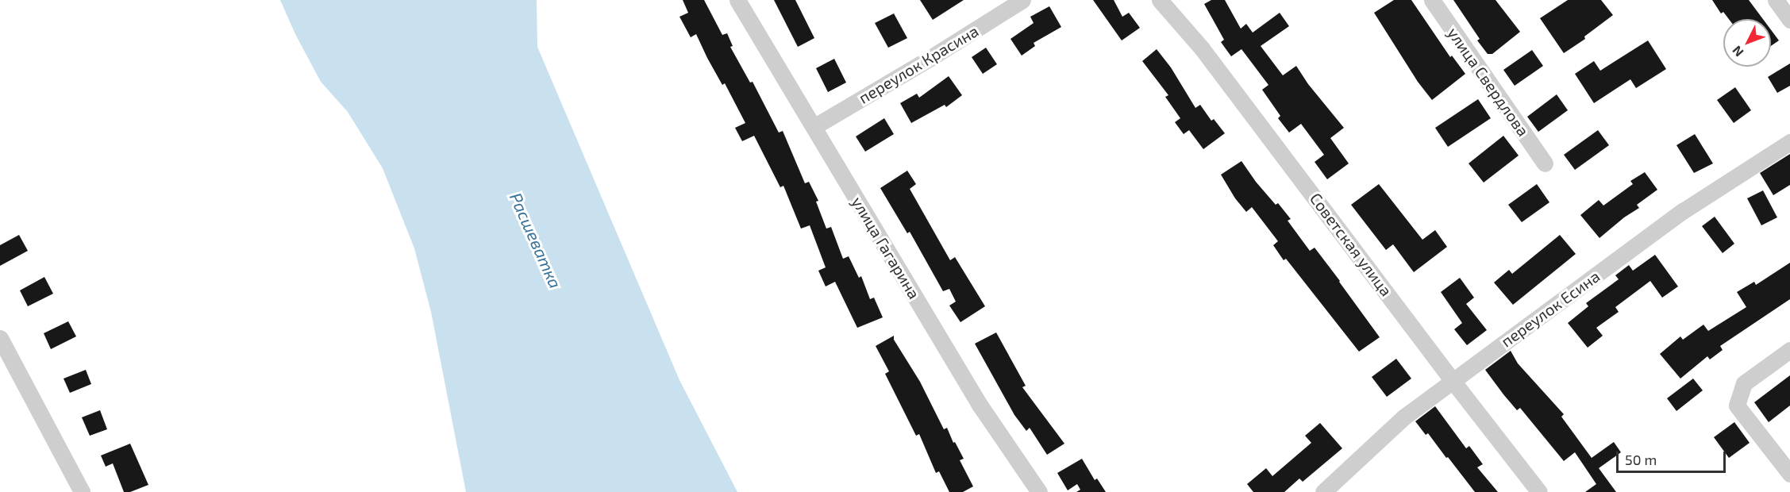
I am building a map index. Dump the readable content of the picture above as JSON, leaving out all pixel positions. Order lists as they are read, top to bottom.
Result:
{
  "streets": {
    "street": [
      "переулок Красина",
      "улица Свердлова",
      "Советская улица",
      "улица Гагарина",
      "переулок Есина"
    ]
  },
  "crossings": [
    ["переулок Красина", "улица Гагарина"],
    ["Советская улица", "переулок Есина"]
  ],
  "water": ["Расшеватка"],
  "scale_bar": "50 m",
  "north": "bottom left"
}
